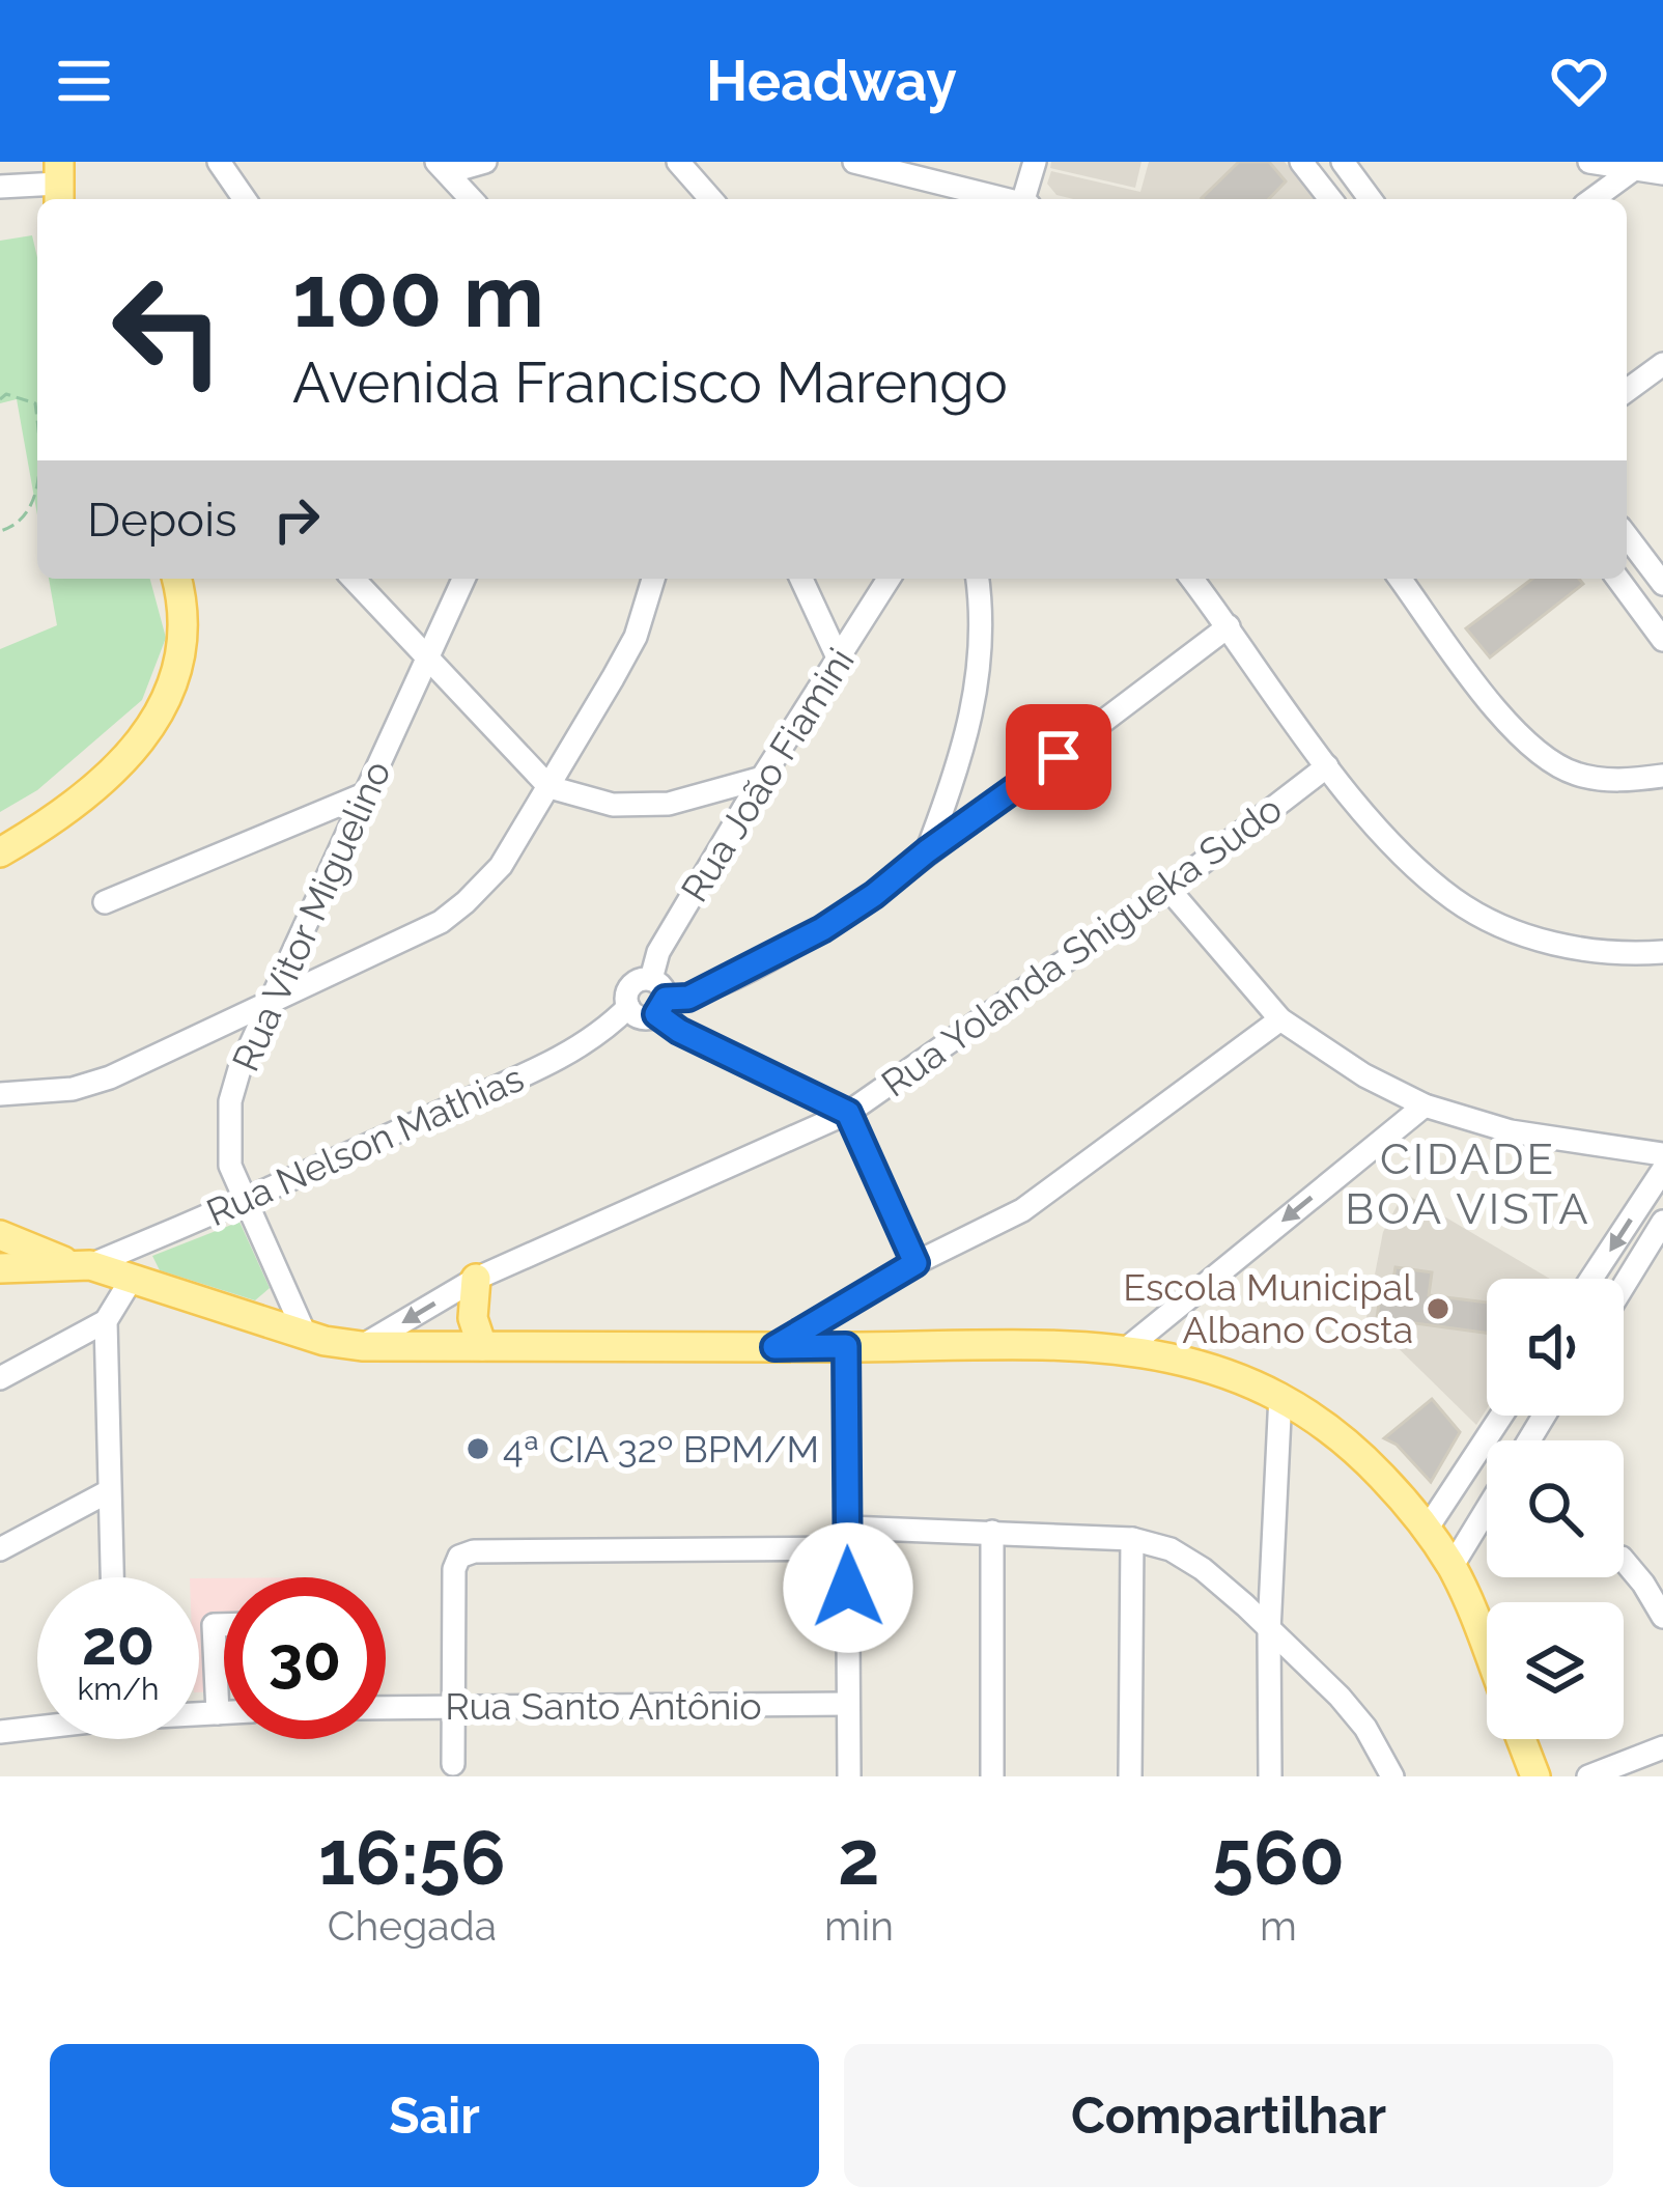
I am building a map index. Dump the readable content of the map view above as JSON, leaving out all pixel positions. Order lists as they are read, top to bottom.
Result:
{
  "streets": {
    "street": [
      "Rua João Fiamini",
      "Rua Vitor Miguelino",
      "Rua Yolanda Shigueka Sudo",
      "Rua Nelson Mathias",
      "Rua Santo Antônio"
    ]
  },
  "crossings": [
    ["Rua João Fiamini", "Rua Nelson Mathias"],
    ["Rua Vitor Miguelino", "Rua Nelson Mathias"]
  ],
  "districts": ["CIDADE BOA VISTA"],
  "places": ["Escola Municipal Albano Costa", "4ª CIA 32º BPM/M"],
  "page": {
    "header": "Headway",
    "turn": ["100 m", "Avenida Francisco Marengo"],
    "then": "Depois",
    "speed": "20 km/h",
    "limit": "30",
    "eta": [
      "16:56",
      "Chegada",
      "2",
      "min",
      "560",
      "m"
    ],
    "buttons": ["Sair", "Compartilhar"]
  }
}
